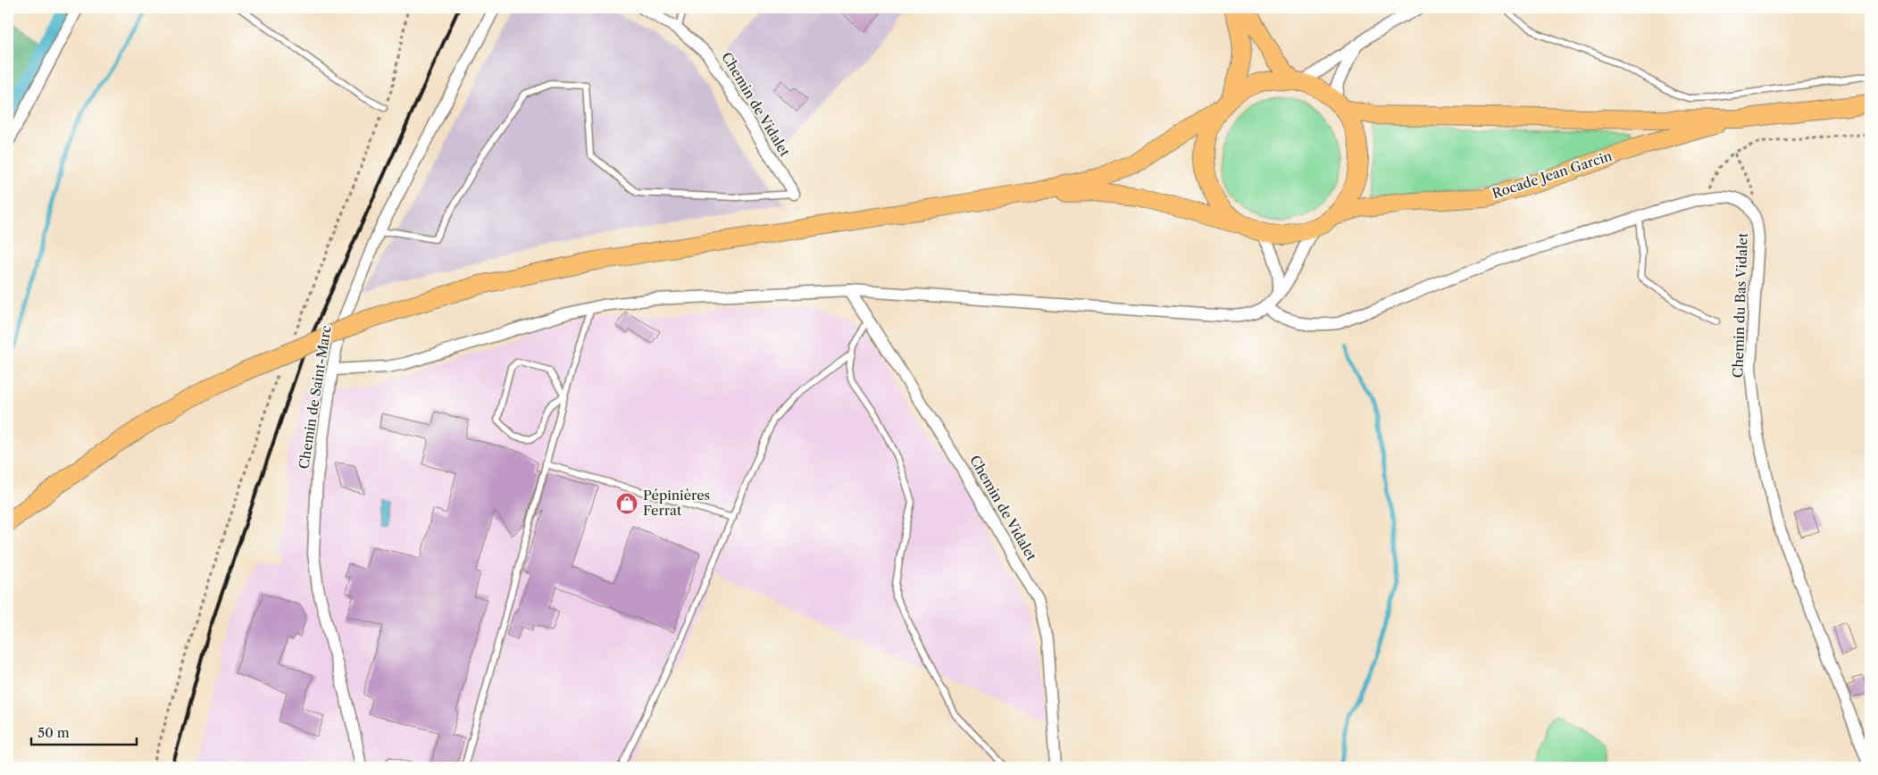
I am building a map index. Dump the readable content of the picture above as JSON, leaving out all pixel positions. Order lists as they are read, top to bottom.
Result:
{
  "streets": {
    "main road": ["Rocade Jean Garcin"],
    "street": ["Chemin de Vidalet", "Chemin du Bas Vidalet", "Chemin de Saint-Marc"]
  },
  "places": {
    "shop": ["Pépinières Ferrat"]
  },
  "scale_bar": "50 m"
}
